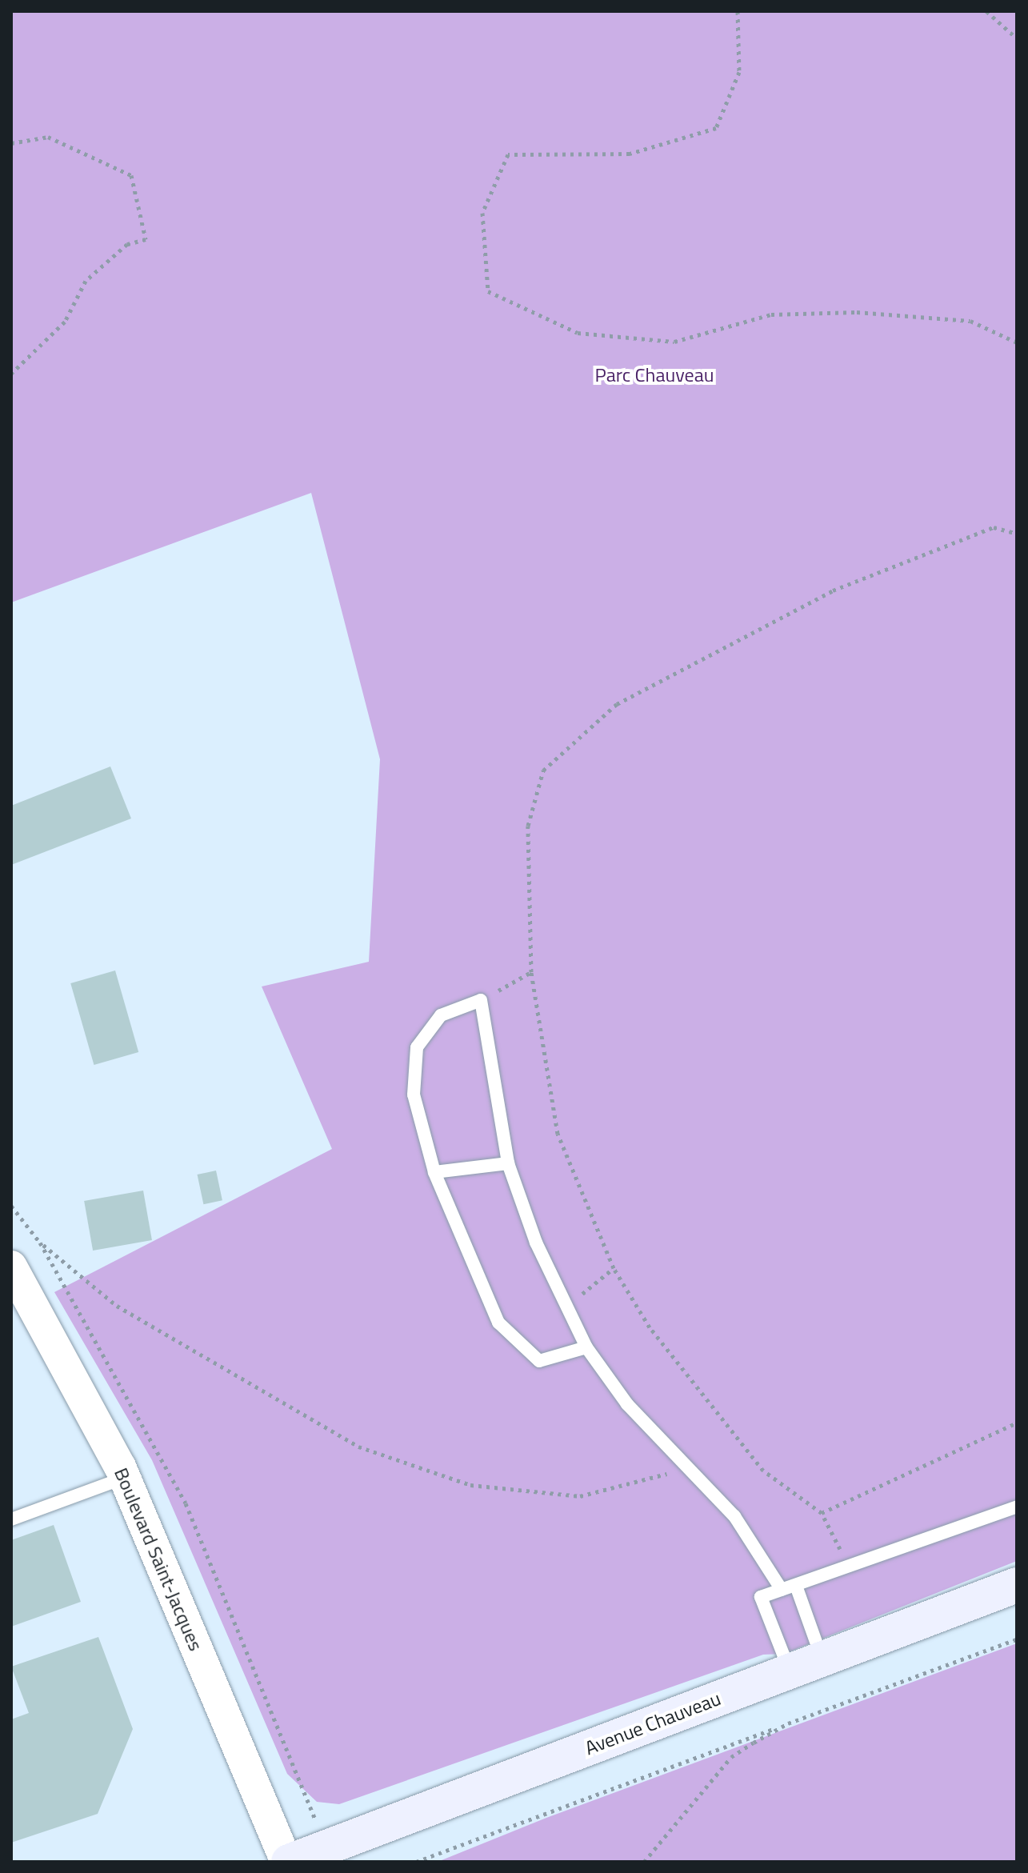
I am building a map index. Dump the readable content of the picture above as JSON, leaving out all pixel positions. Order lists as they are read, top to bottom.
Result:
{
  "streets": {
    "main road": ["Avenue Chauveau"],
    "street": ["Boulevard Saint-Jacques"]
  },
  "crossings": [
    ["Boulevard Saint-Jacques", "Avenue Chauveau"]
  ],
  "parks": ["Parc Chauveau"]
}
